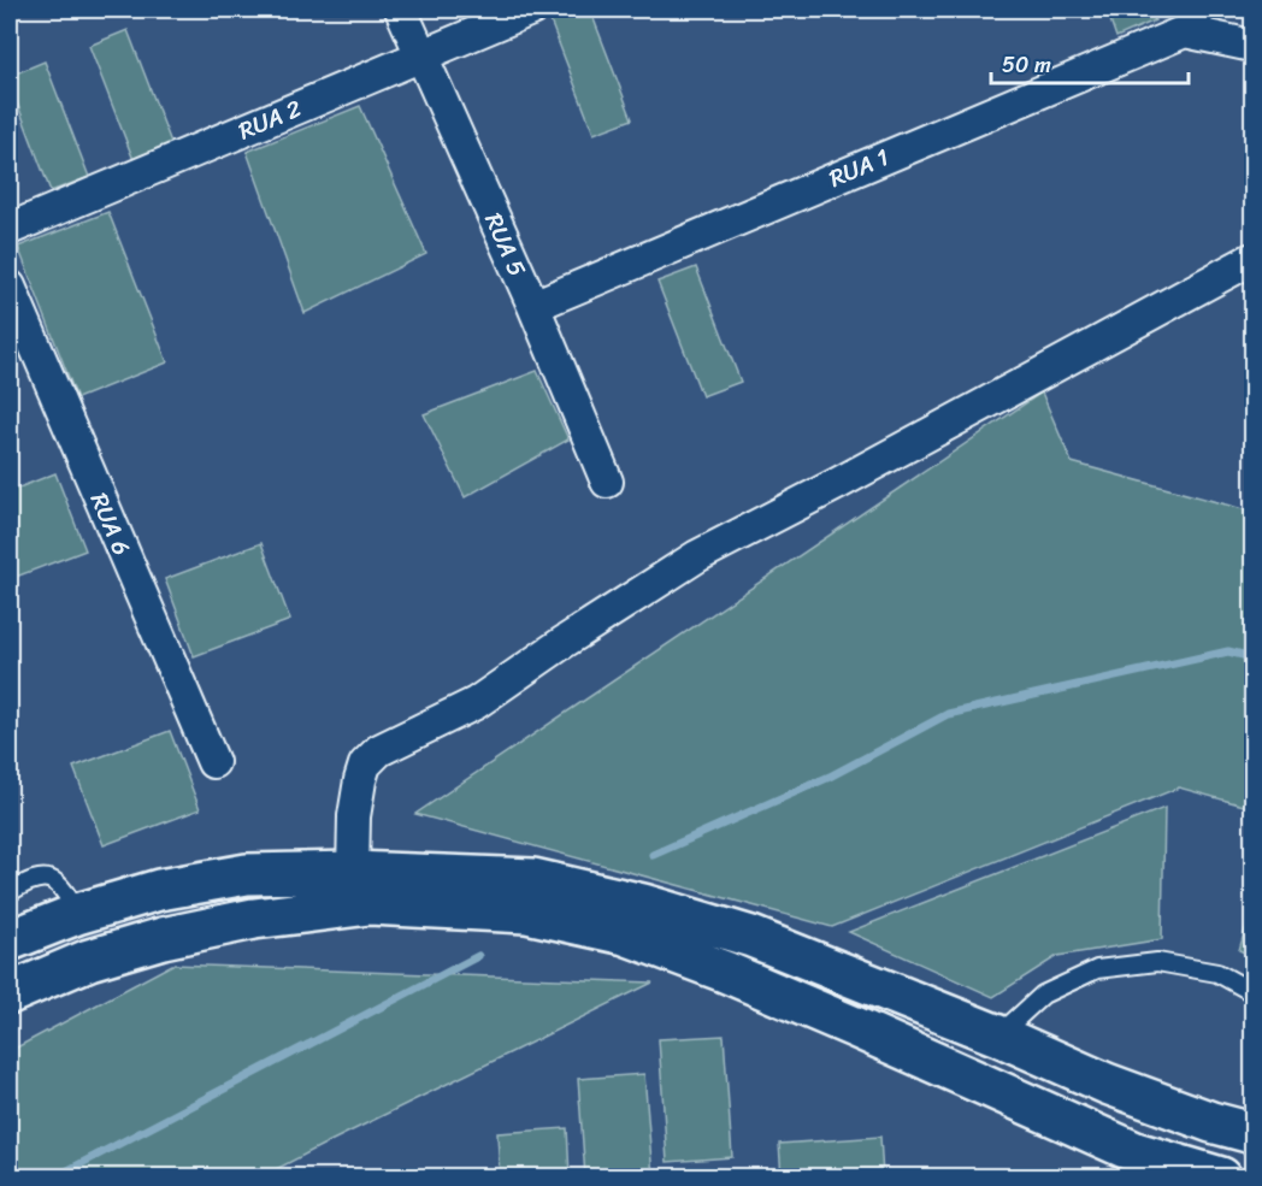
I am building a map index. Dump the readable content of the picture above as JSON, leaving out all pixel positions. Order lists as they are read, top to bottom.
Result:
{
  "streets": {
    "street": [
      "RUA 2",
      "RUA 1",
      "RUA 5",
      "RUA 6"
    ]
  },
  "crossings": [
    ["RUA 2", "RUA 5"],
    ["RUA 1", "RUA 5"]
  ],
  "scale_bar": "50 m"
}
